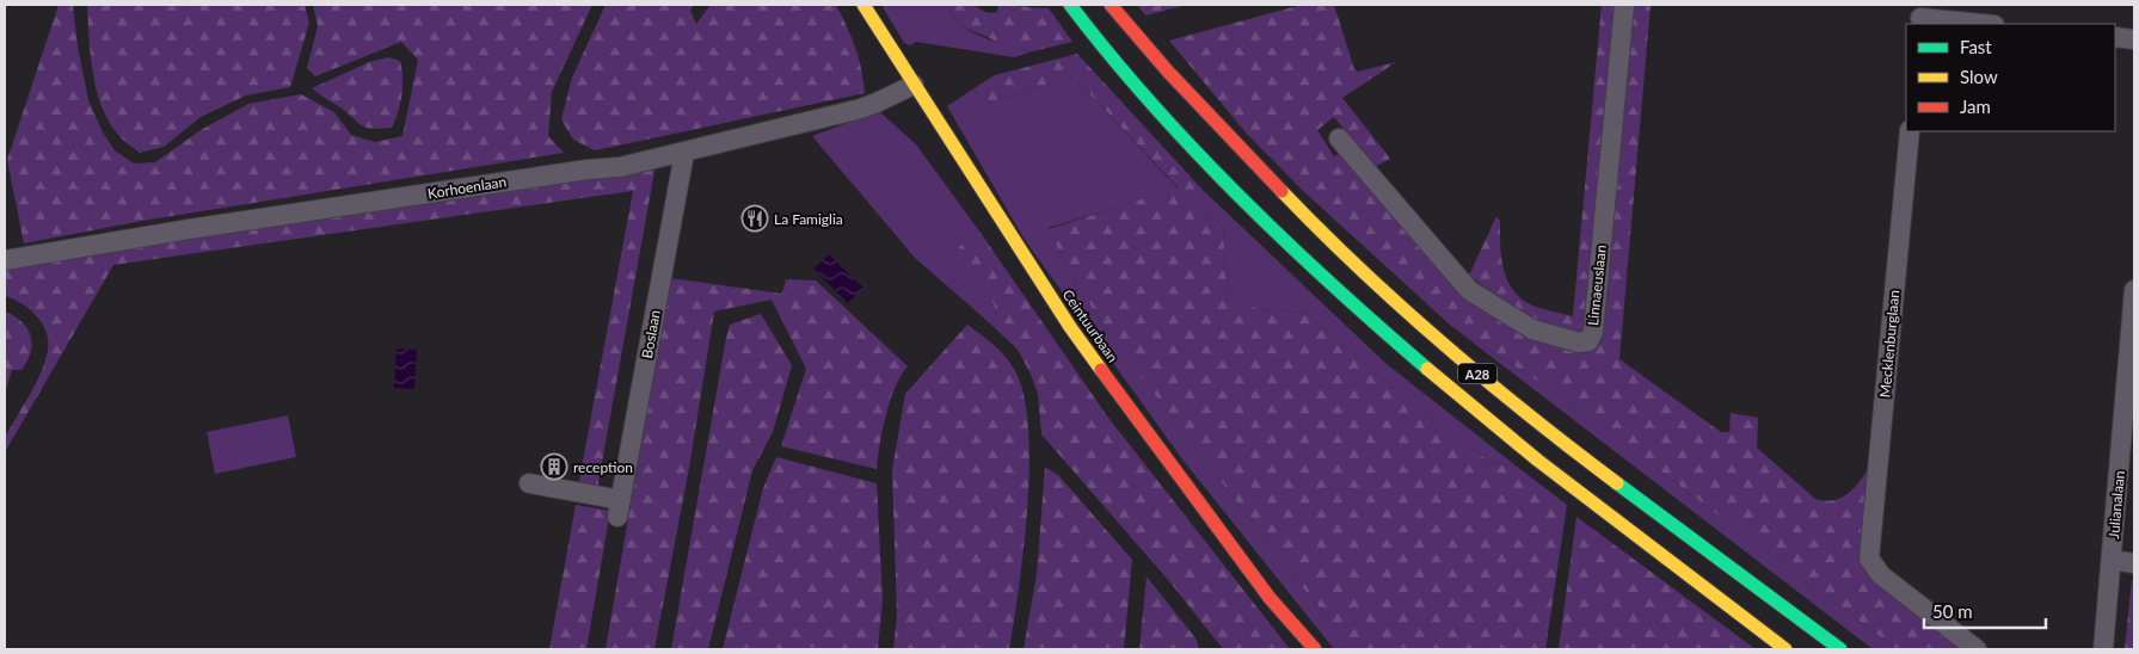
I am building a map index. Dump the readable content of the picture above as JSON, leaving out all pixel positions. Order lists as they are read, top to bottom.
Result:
{
  "streets": {
    "main road": ["Ceintuurbaan", "A28"],
    "street": [
      "Korhoenlaan",
      "Linnaeuslaan",
      "Boslaan",
      "Mecklenburglaan",
      "Julianalaan"
    ]
  },
  "crossings": [
    ["Korhoenlaan", "Ceintuurbaan"],
    ["Korhoenlaan", "Boslaan"]
  ],
  "places": {
    "restaurant": ["La Famiglia"],
    "building": ["reception"]
  },
  "legend": ["Fast", "Slow", "Jam"],
  "scale_bar": "50 m"
}
